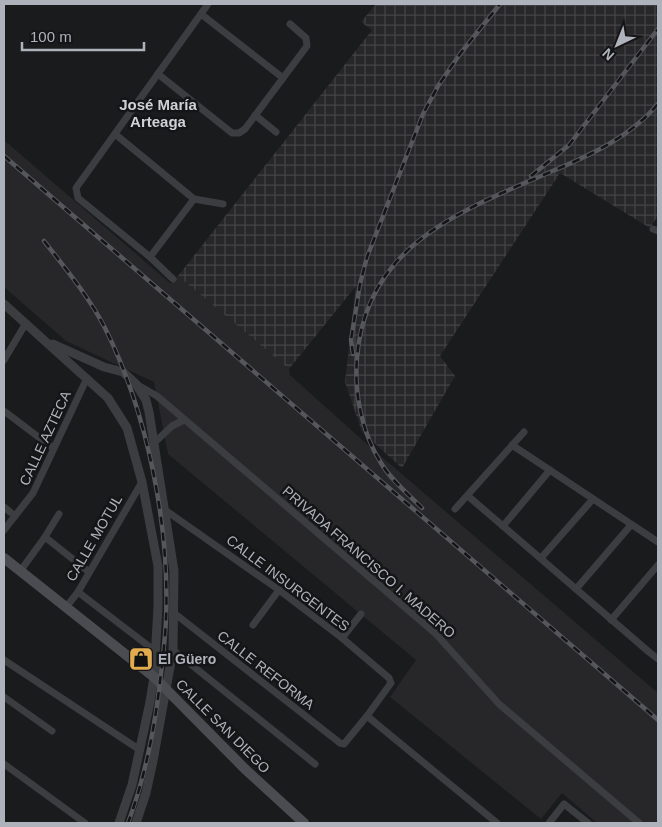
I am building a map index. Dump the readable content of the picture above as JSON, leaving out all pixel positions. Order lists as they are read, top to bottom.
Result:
{
  "streets": {
    "main road": ["CALLE SAN DIEGO"],
    "street": [
      "CALLE AZTECA",
      "CALLE MOTUL",
      "PRIVADA FRANCISCO I. MADERO",
      "CALLE INSURGENTES",
      "CALLE REFORMA"
    ]
  },
  "crossings": [
    ["CALLE MOTUL", "CALLE SAN DIEGO"],
    ["CALLE INSURGENTES", "CALLE REFORMA"]
  ],
  "districts": ["José María Arteaga"],
  "places": {
    "shop": ["El Güero"]
  },
  "scale_bar": "100 m",
  "north": "bottom left"
}
